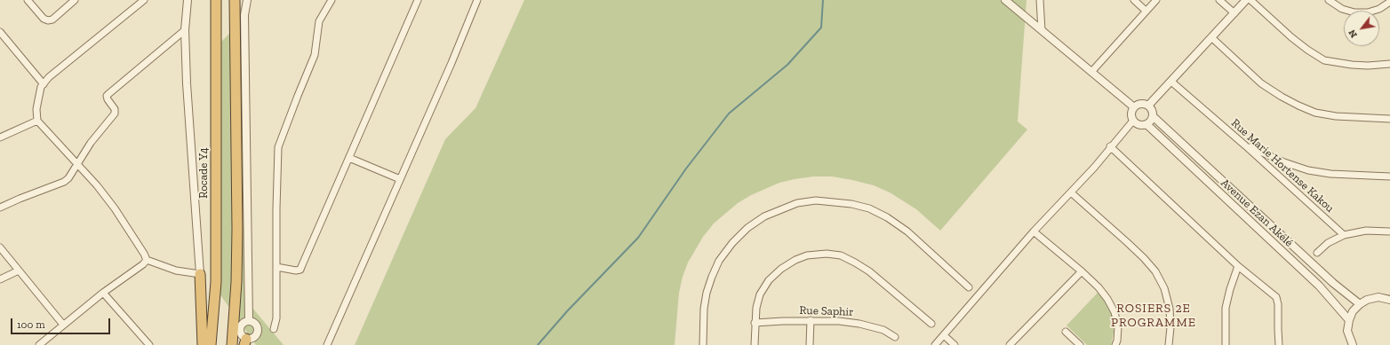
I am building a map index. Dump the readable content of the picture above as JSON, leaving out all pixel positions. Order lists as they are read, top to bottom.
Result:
{
  "streets": {
    "highway": ["Rocade Y4"],
    "street": ["Rue Marie Hortense Kakou", "Avenue Ezan Akélé", "Rue Saphir"]
  },
  "districts": ["ROSIERS 2E PROGRAMME"],
  "scale_bar": "100 m",
  "north": "bottom left"
}
